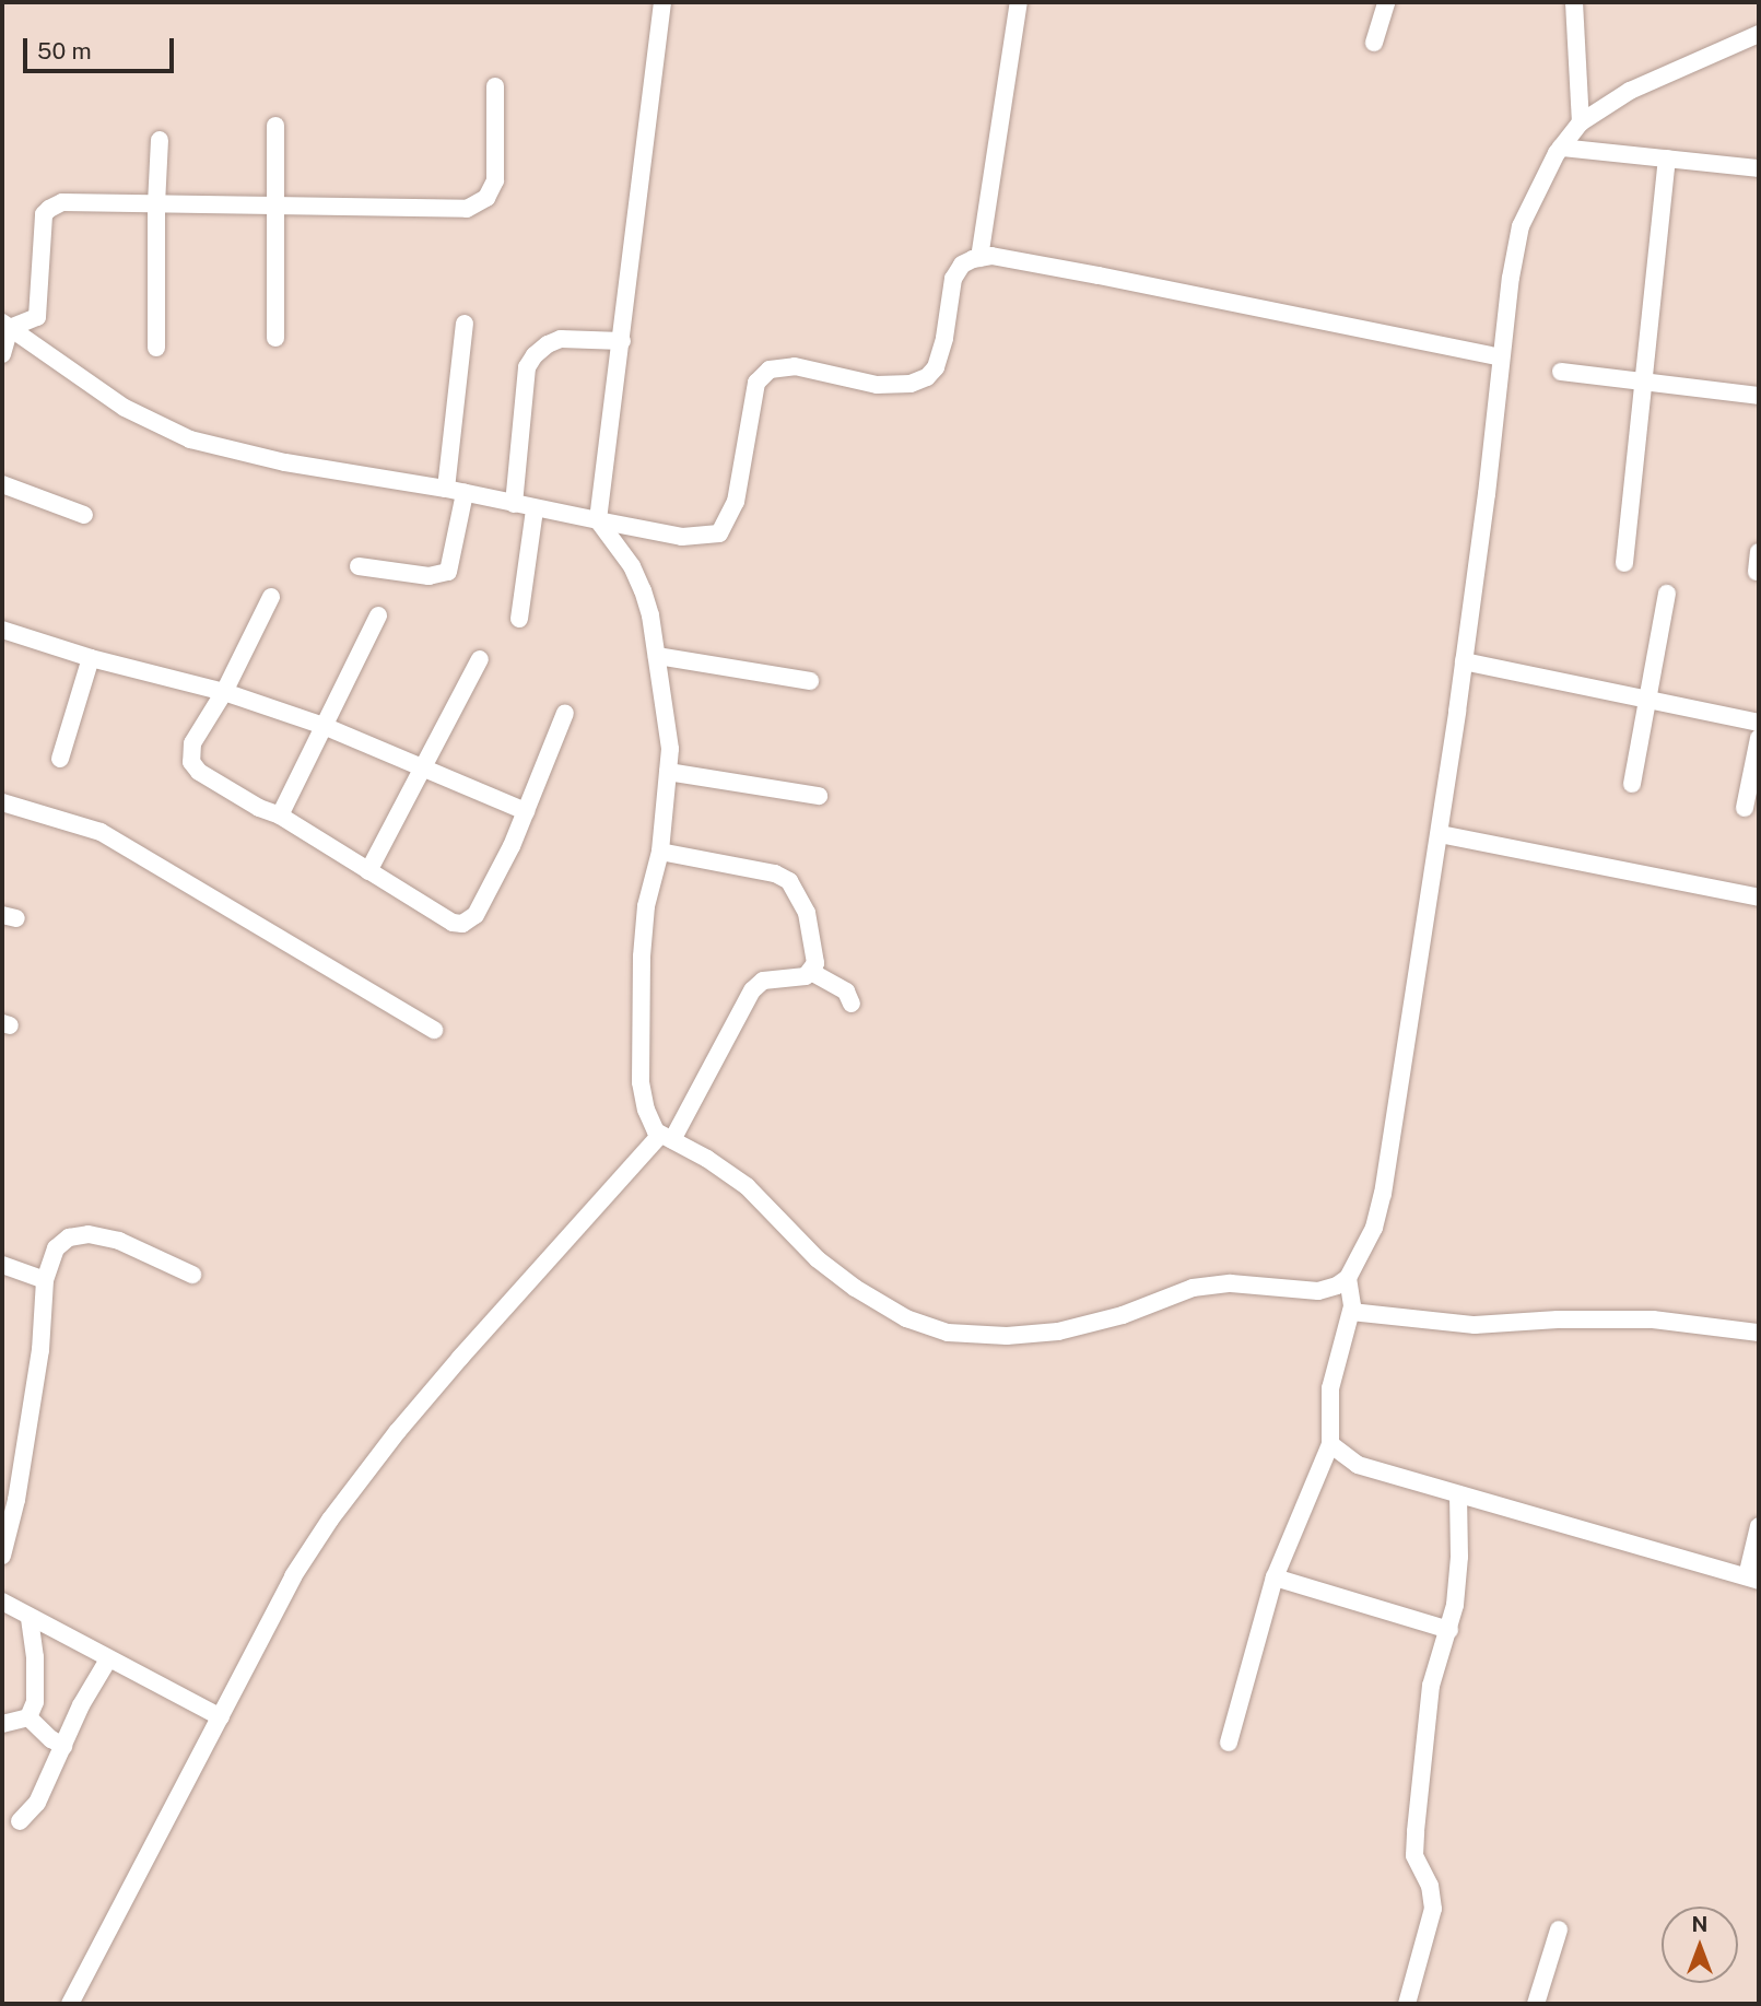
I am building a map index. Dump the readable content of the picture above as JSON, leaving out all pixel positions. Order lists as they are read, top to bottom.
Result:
{
  "scale_bar": "50 m",
  "north": "top"
}
